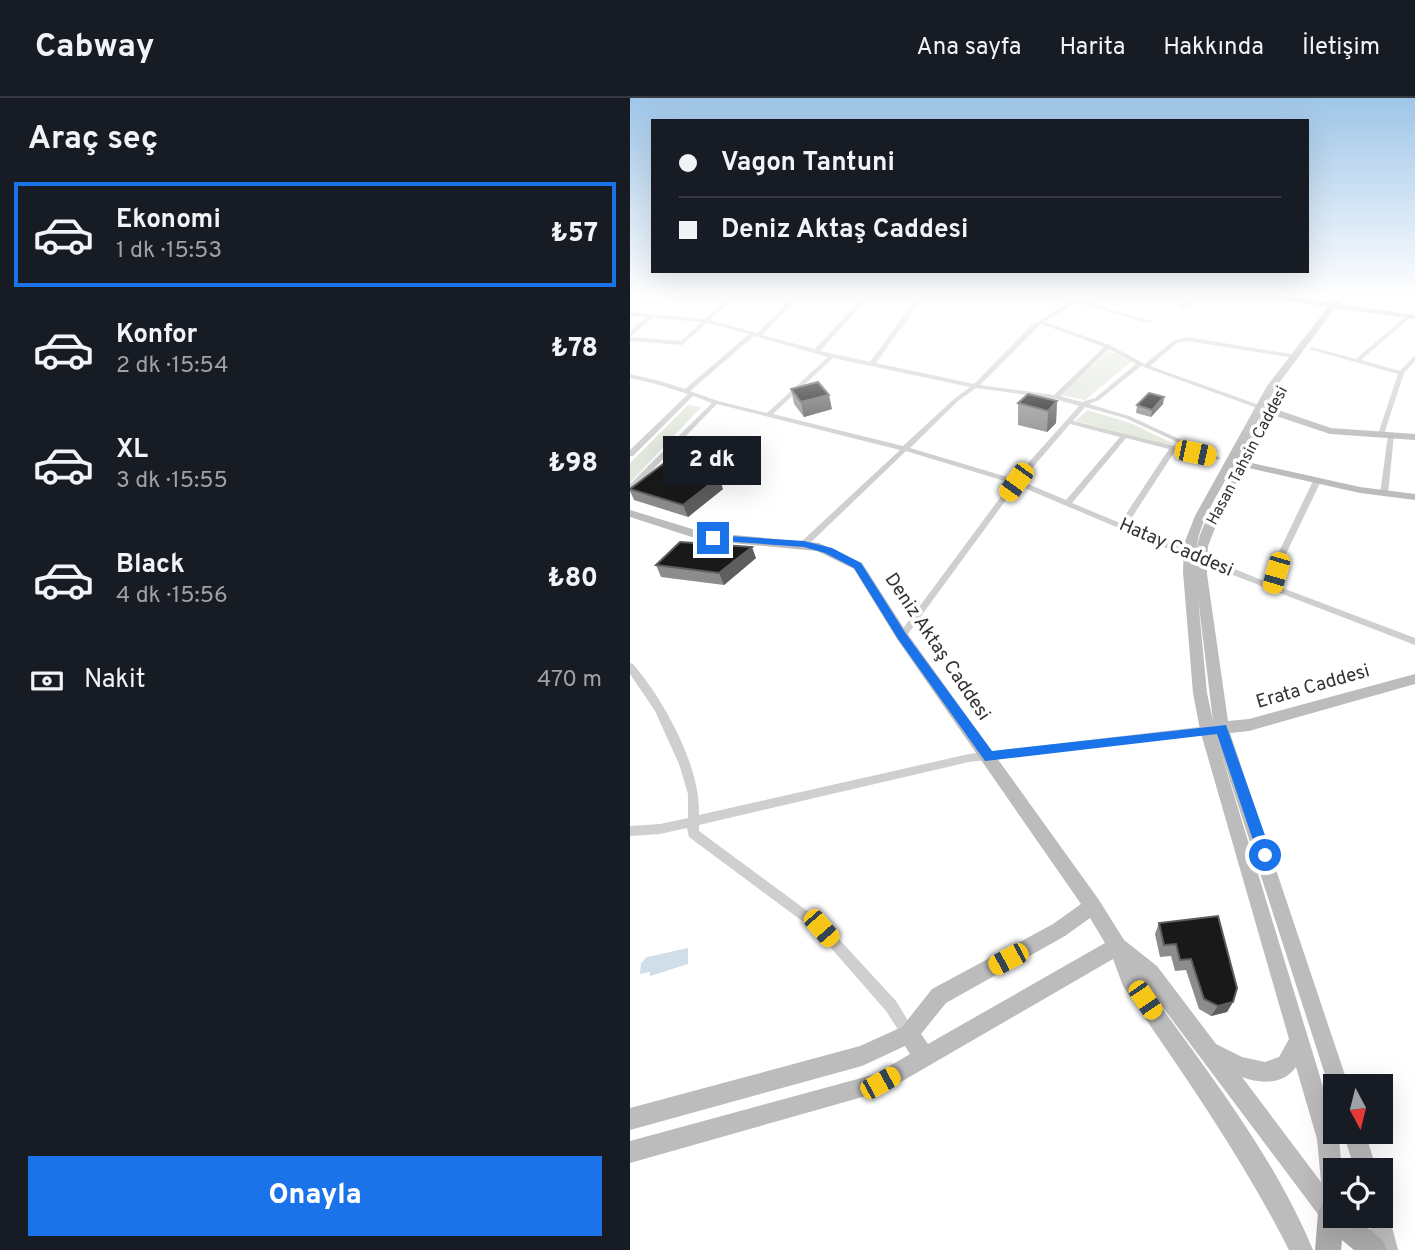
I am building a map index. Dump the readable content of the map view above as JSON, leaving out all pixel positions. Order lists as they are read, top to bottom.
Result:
{
  "streets": {
    "main road": ["Hasan Tahsin Caddesi", "Deniz Aktaş Caddesi", "Erata Caddesi"],
    "street": ["Hatay Caddesi"]
  },
  "crossings": [
    ["Hasan Tahsin Caddesi", "Hatay Caddesi"],
    ["Hasan Tahsin Caddesi", "Erata Caddesi"]
  ],
  "north": "bottom",
  "page": {
    "header": "Cabway",
    "nav": [
      "Ana sayfa",
      "Harita",
      "Hakkında",
      "İletişim"
    ],
    "heading": "Araç seç",
    "banner": ["Vagon Tantuni", "Deniz Aktaş Caddesi"],
    "list": [
      {
        "name": "Ekonomi",
        "note": "1 dk · 15:53",
        "value": "₺57"
      },
      {
        "name": "Konfor",
        "note": "2 dk · 15:54",
        "value": "₺78"
      },
      {
        "name": "XL",
        "note": "3 dk · 15:55",
        "value": "₺98"
      },
      {
        "name": "Black",
        "note": "4 dk · 15:56",
        "value": "₺80"
      }
    ],
    "bubble": "2 dk",
    "pay": ["Nakit", "470 m"],
    "buttons": "Onayla"
  }
}
